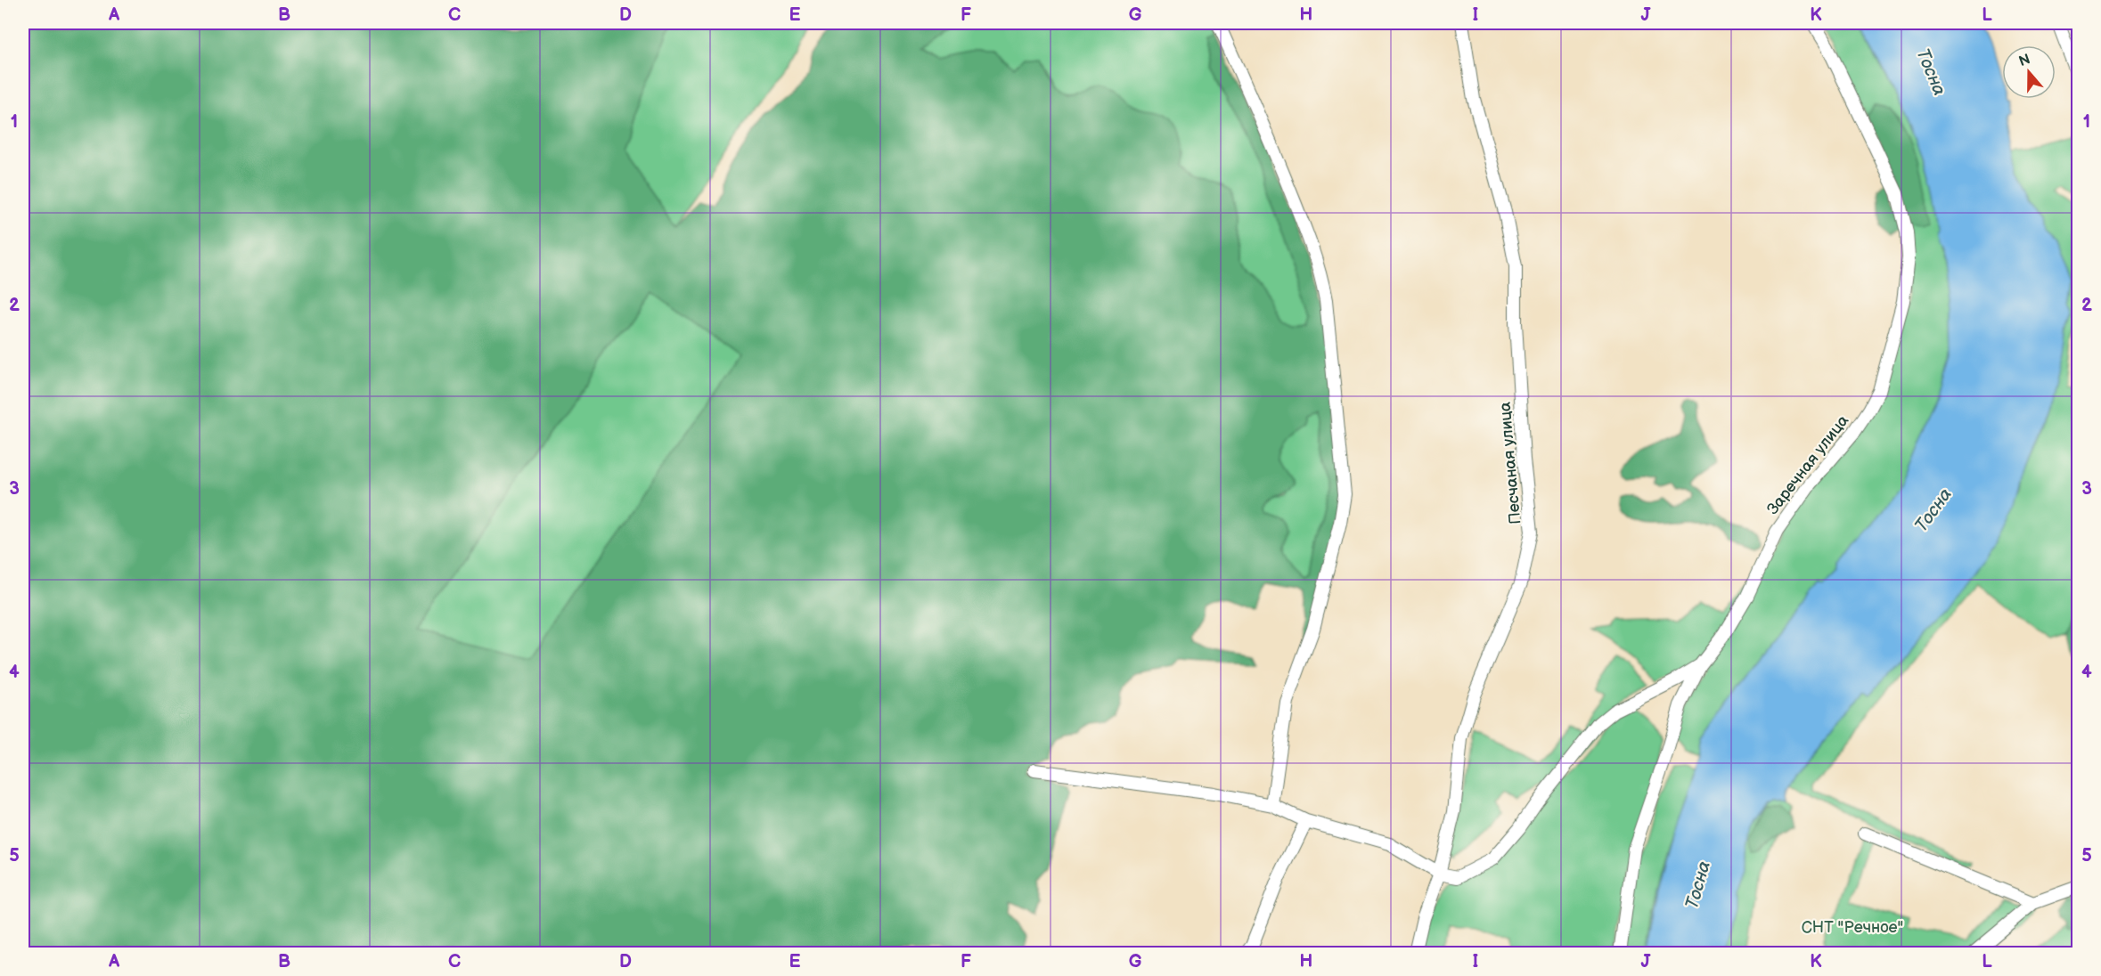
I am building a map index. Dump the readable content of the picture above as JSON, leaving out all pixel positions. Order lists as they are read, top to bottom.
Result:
{
  "streets": {
    "street": ["Песчаная улица", "Заречная улица"]
  },
  "water": ["Тосна"],
  "parks": ["СНТ \"Речное\""],
  "north": "top",
  "grid": {
    "columns": [
      "A",
      "B",
      "C",
      "D",
      "E",
      "F",
      "G",
      "H",
      "I",
      "J",
      "K",
      "L"
    ],
    "rows": [
      "1",
      "2",
      "3",
      "4",
      "5"
    ]
  }
}
